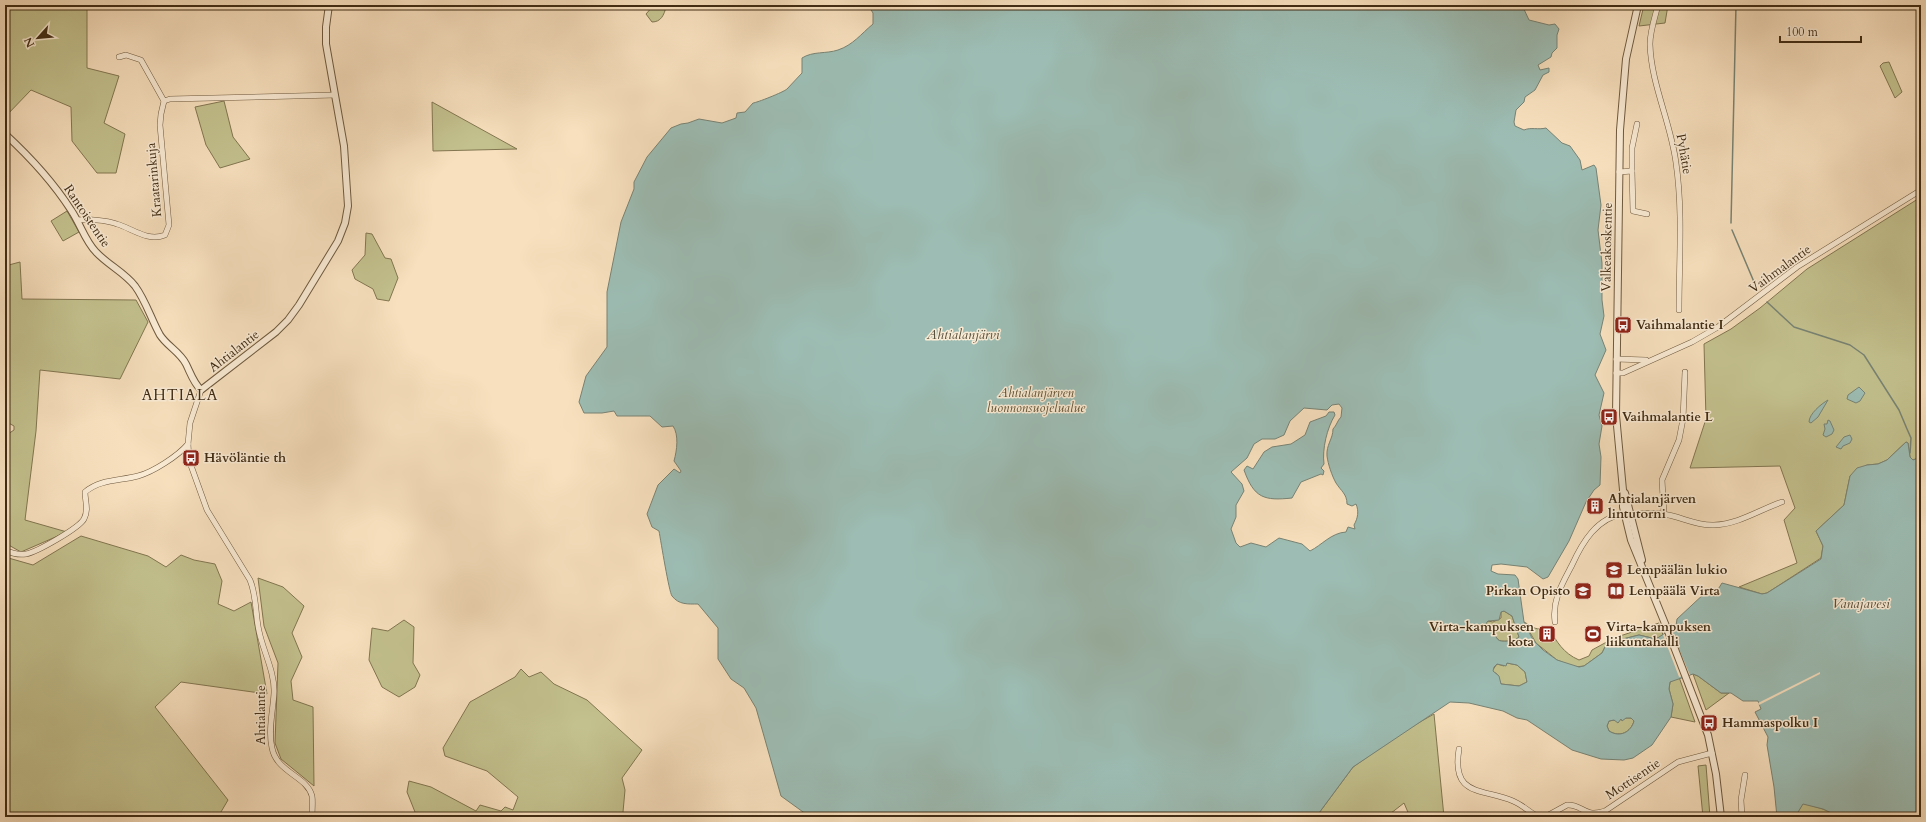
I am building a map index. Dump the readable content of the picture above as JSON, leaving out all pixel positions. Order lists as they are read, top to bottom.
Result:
{
  "streets": {
    "street": [
      "Pyhätie",
      "Kraatarinkuja",
      "Rantoistentie",
      "Valkeakoskentie",
      "Vaihmalantie",
      "Ahtialantie",
      "Mottisentie"
    ]
  },
  "crossings": [
    ["Kraatarinkuja", "Rantoistentie"],
    ["Rantoistentie", "Ahtialantie"],
    ["Valkeakoskentie", "Vaihmalantie"],
    ["Valkeakoskentie", "Mottisentie"]
  ],
  "districts": ["AHTIALA"],
  "water": ["Ahtialanjärvi", "Vanajavesi"],
  "parks": ["Ahtialanjärven luonnonsuojelualue"],
  "places": {
    "bus stop": [
      "Vaihmalantie I",
      "Vaihmalantie L",
      "Hävöläntie th",
      "Hammaspolku I"
    ],
    "building": ["Ahtialanjärven lintutorni", "Virta-kampuksen kota"],
    "school or university": ["Lempäälän lukio", "Pirkan Opisto"],
    "library": ["Lempäälä Virta"],
    "sports": ["Virta-kampuksen liikuntahalli"]
  },
  "scale_bar": "100 m",
  "north": "bottom left"
}
